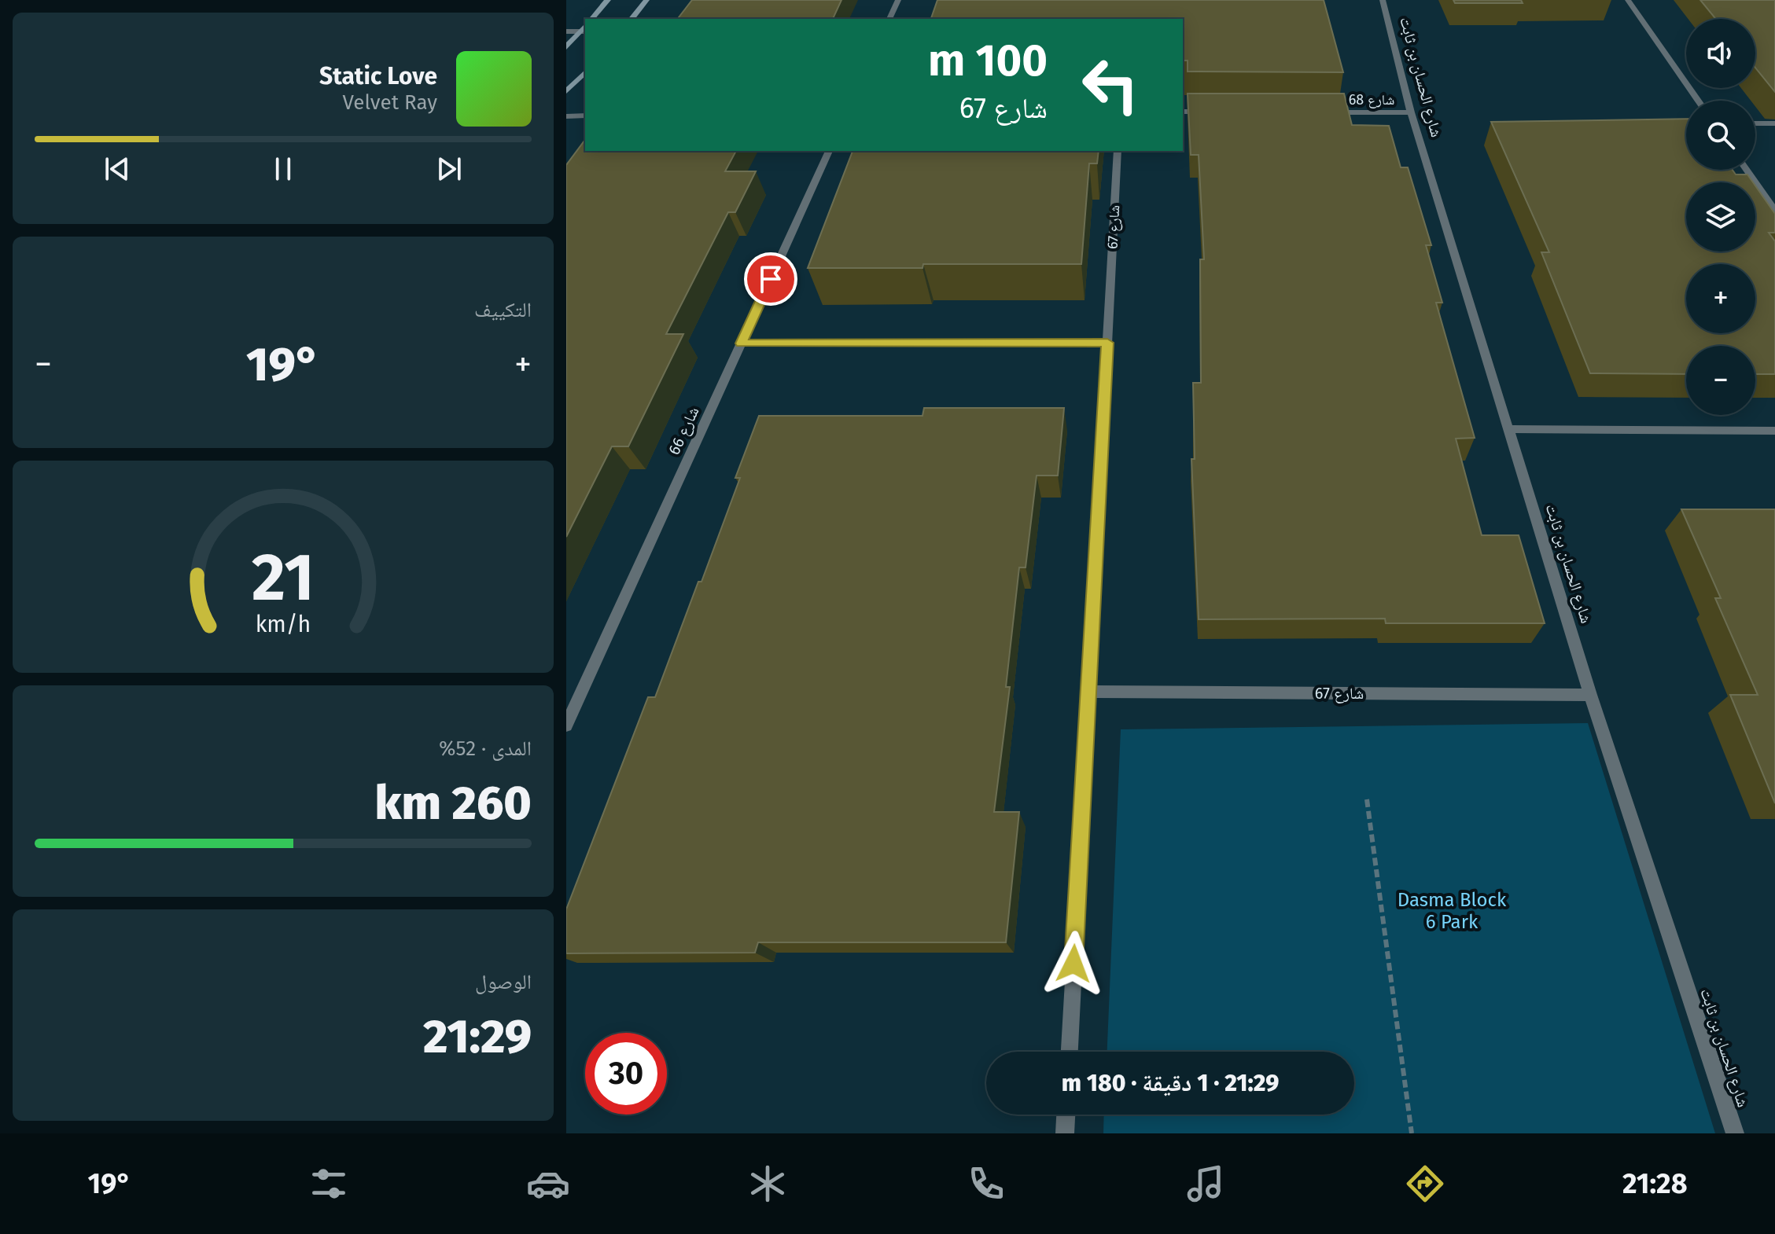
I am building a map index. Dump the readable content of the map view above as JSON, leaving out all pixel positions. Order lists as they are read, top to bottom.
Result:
{
  "streets": {
    "street": [
      "شارع الحسان بن ثابت",
      "شارع 68",
      "شارع 67",
      "شارع 66"
    ]
  },
  "crossings": [
    ["شارع الحسان بن ثابت", "شارع 68"],
    ["شارع الحسان بن ثابت", "شارع 67"]
  ],
  "parks": ["Dasma Block 6 Park"],
  "page": {
    "map_buttons": ["+", "−"],
    "turn": ["100 m", "شارع 67"],
    "song": ["Static Love", "Velvet Ray"],
    "tile": [
      "التكييف",
      ["المدى · 52%", "260 km"],
      ["الوصول", "21:29"]
    ],
    "heat": ["−", "19°", "+"],
    "limit": "30",
    "trip": "21:29 · 1 دقيقة · 180 m",
    "tabs": ["21:28", "19°"],
    "gauge": ["21", "km/h"]
  }
}
